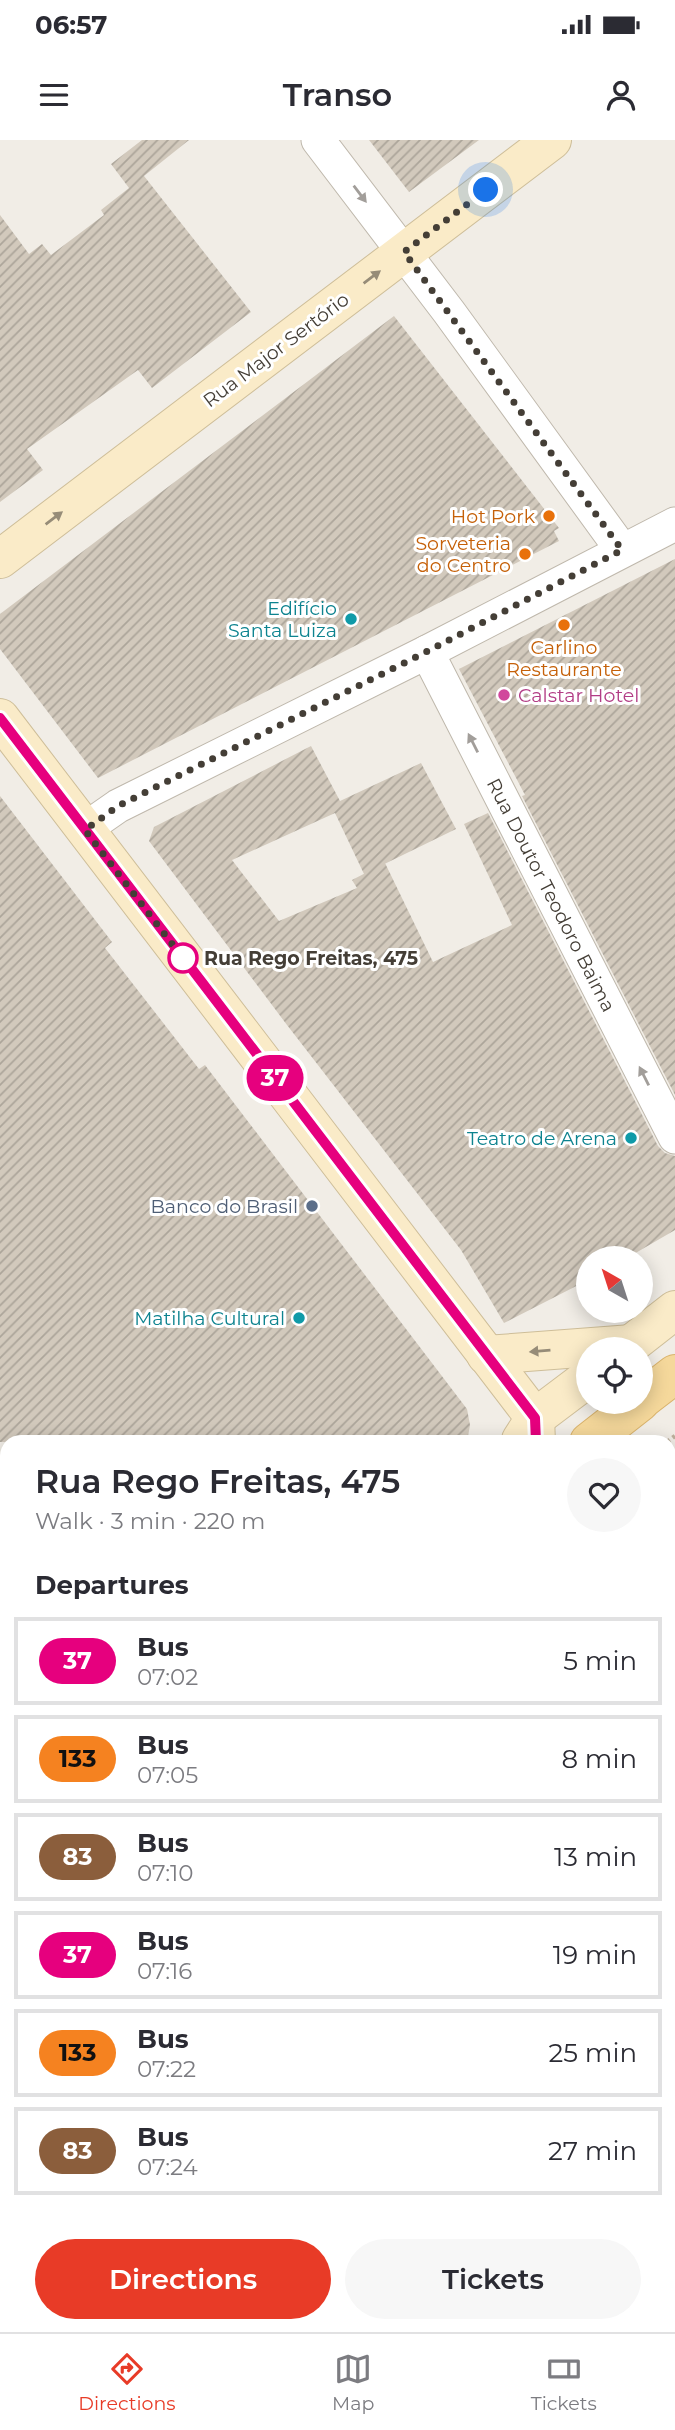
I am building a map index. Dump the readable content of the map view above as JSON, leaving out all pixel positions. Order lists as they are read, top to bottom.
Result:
{
  "streets": {
    "street": ["Rua Major Sertório", "Rua Doutor Teodoro Baima"]
  },
  "one_way": ["Rua Doutor Teodoro Baima"],
  "places": [
    "Hot Pork",
    "Sorveteria do Centro",
    "Edifício Santa Luiza",
    "Carlino Restaurante",
    "Calstar Hotel",
    "Rua Rego Freitas, 475",
    "Teatro de Arena",
    "Banco do Brasil",
    "Matilha Cultural"
  ],
  "lines": ["bus line 37"],
  "north": "top left",
  "page": {
    "status": "06:57",
    "header": "Transo",
    "on_map": "37",
    "heading": [
      ["Rua Rego Freitas, 475", "Walk · 3 min · 220 m"],
      "Departures"
    ],
    "list": [
      {
        "mark": "37",
        "name": "Bus",
        "note": "07:02",
        "value": "5 min"
      },
      {
        "mark": "133",
        "name": "Bus",
        "note": "07:05",
        "value": "8 min"
      },
      {
        "mark": "83",
        "name": "Bus",
        "note": "07:10",
        "value": "13 min"
      },
      {
        "mark": "37",
        "name": "Bus",
        "note": "07:16",
        "value": "19 min"
      },
      {
        "mark": "133",
        "name": "Bus",
        "note": "07:22",
        "value": "25 min"
      },
      {
        "mark": "83",
        "name": "Bus",
        "note": "07:24",
        "value": "27 min"
      }
    ],
    "buttons": ["Directions", "Tickets"],
    "tabs": ["Directions", "Map", "Tickets"]
  }
}
